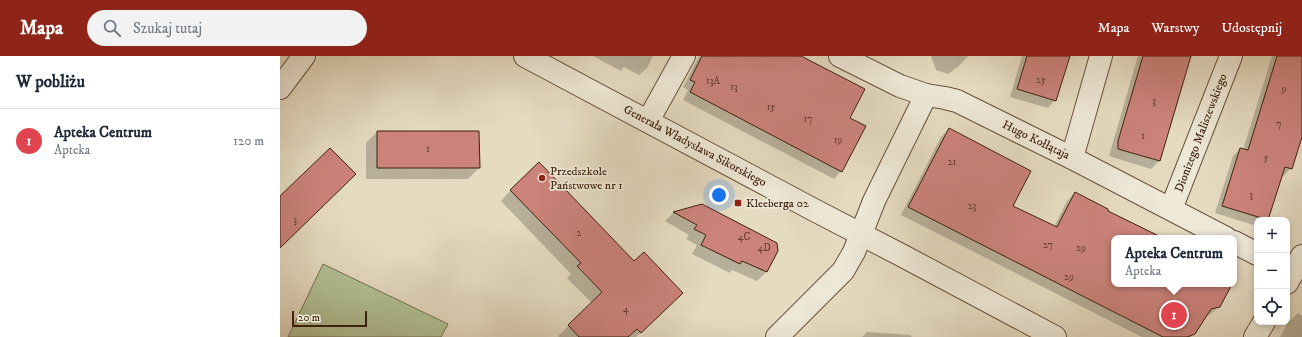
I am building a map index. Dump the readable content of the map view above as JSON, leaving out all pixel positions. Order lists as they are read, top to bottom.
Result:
{
  "streets": {
    "street": ["Dionizego Maliszewskiego", "Hugo Kołłątaja", "Generała Władysława Sikorskiego"]
  },
  "crossings": [
    ["Dionizego Maliszewskiego", "Hugo Kołłątaja"]
  ],
  "places": {
    "other": ["Przedszkole Państwowe nr 1"],
    "transit": ["Kleeberga 02"]
  },
  "house_numbers": [
    "25",
    "13A",
    "13",
    "9",
    "3",
    "15",
    "17",
    "7",
    "1",
    "19",
    "1",
    "5",
    "21",
    "3",
    "23",
    "3",
    "2",
    "4C",
    "27",
    "4D",
    "29",
    "29",
    "4"
  ],
  "scale_bar": "20 m",
  "page": {
    "header": "Mapa",
    "search": "Szukaj tutaj",
    "nav": ["Mapa", "Warstwy", "Udostępnij"],
    "heading": "W pobliżu",
    "list": [
      {
        "mark": "1",
        "name": "Apteka Centrum",
        "note": "Apteka",
        "value": "120 m"
      }
    ],
    "map_buttons": ["+", "−"],
    "popup": ["Apteka Centrum", "Apteka"],
    "pins": "1",
    "scale": "20 m"
  }
}
